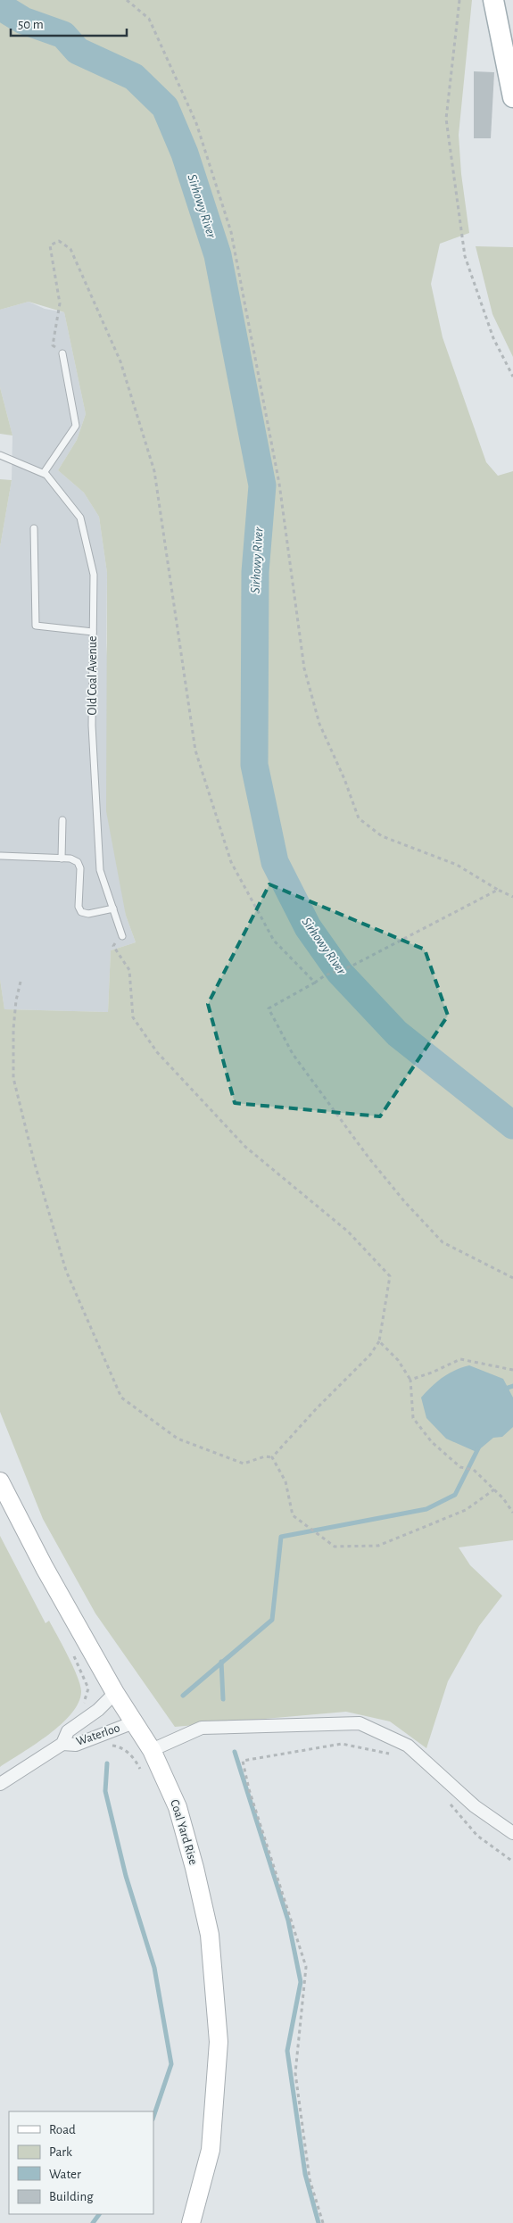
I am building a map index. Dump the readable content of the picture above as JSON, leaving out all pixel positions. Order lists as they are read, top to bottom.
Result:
{
  "streets": {
    "main road": ["Coal Yard Rise"],
    "street": ["Waterloo"],
    "lane": ["Old Coal Avenue"]
  },
  "crossings": [
    ["Waterloo", "Coal Yard Rise"]
  ],
  "water": ["Sirhowy River"],
  "legend": [
    "Road",
    "Park",
    "Water",
    "Building"
  ],
  "scale_bar": "50 m"
}
